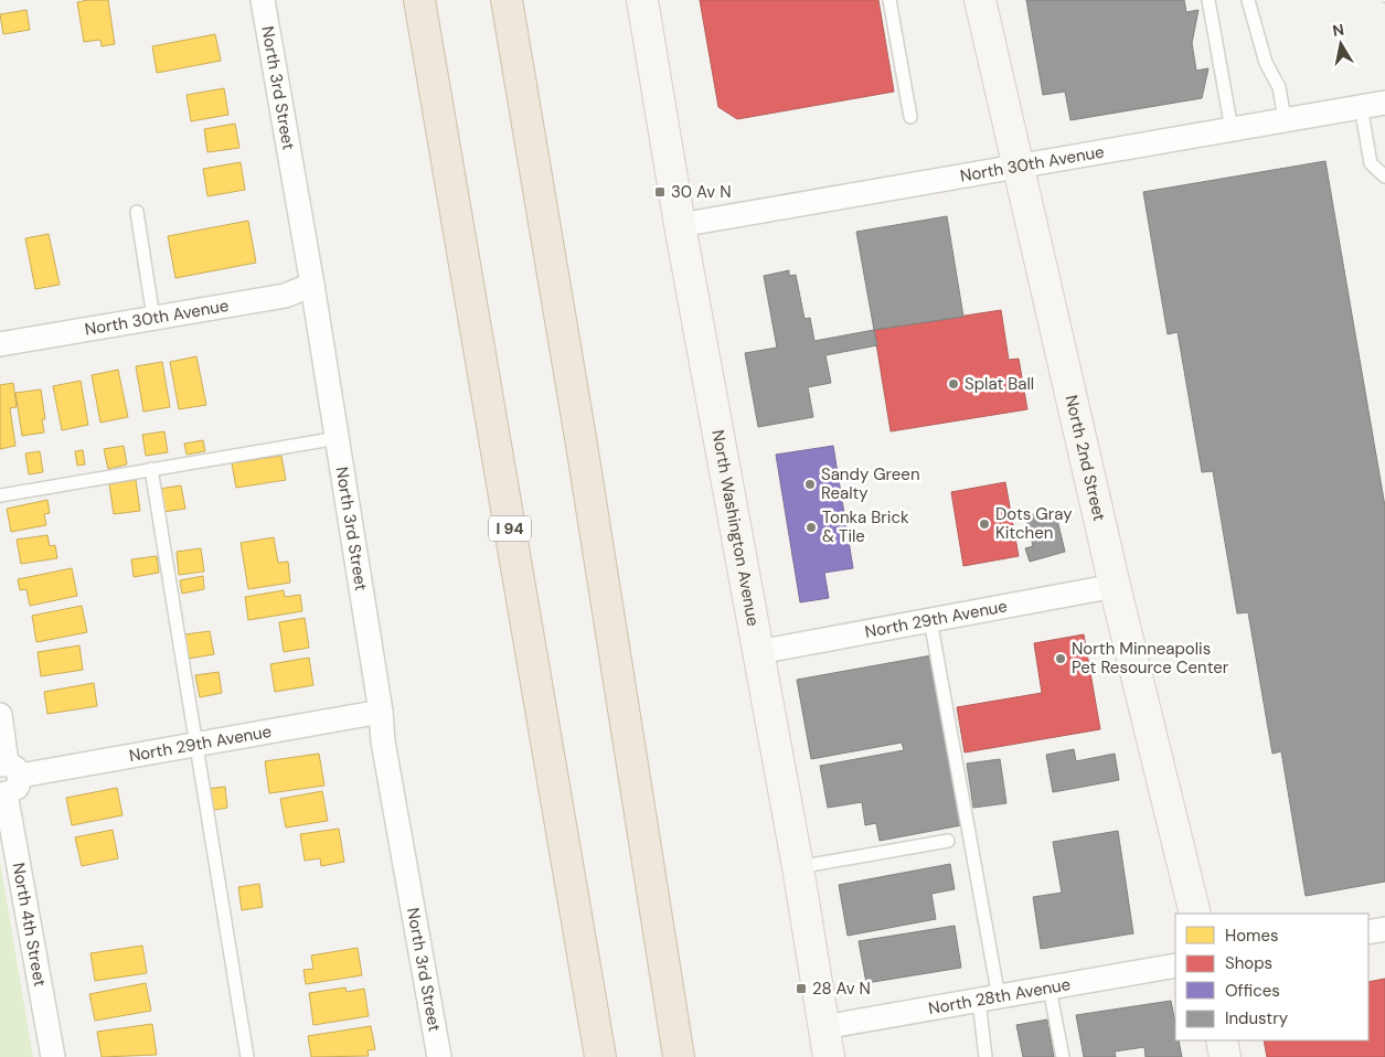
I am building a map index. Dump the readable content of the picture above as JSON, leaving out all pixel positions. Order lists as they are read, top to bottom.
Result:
{
  "streets": {
    "highway": ["I 94"],
    "street": [
      "North 3rd Street",
      "North 30th Avenue",
      "North 2nd Street",
      "North Washington Avenue",
      "North 29th Avenue",
      "North 4th Street",
      "North 28th Avenue"
    ]
  },
  "crossings": [
    ["North 3rd Street", "North 30th Avenue"],
    ["North 3rd Street", "North 29th Avenue"],
    ["North 30th Avenue", "North 2nd Street"],
    ["North 30th Avenue", "North Washington Avenue"],
    ["North 2nd Street", "North 29th Avenue"],
    ["North Washington Avenue", "North 29th Avenue"],
    ["North Washington Avenue", "North 28th Avenue"],
    ["North 29th Avenue", "North 4th Street"]
  ],
  "places": {
    "transit": ["30 Av N", "28 Av N"],
    "other": [
      "Splat Ball",
      "Sandy Green Realty",
      "Dots Gray Kitchen",
      "Tonka Brick & Tile",
      "North Minneapolis Pet Resource Center"
    ]
  },
  "legend": [
    "Homes",
    "Shops",
    "Offices",
    "Industry"
  ],
  "north": "top"
}
